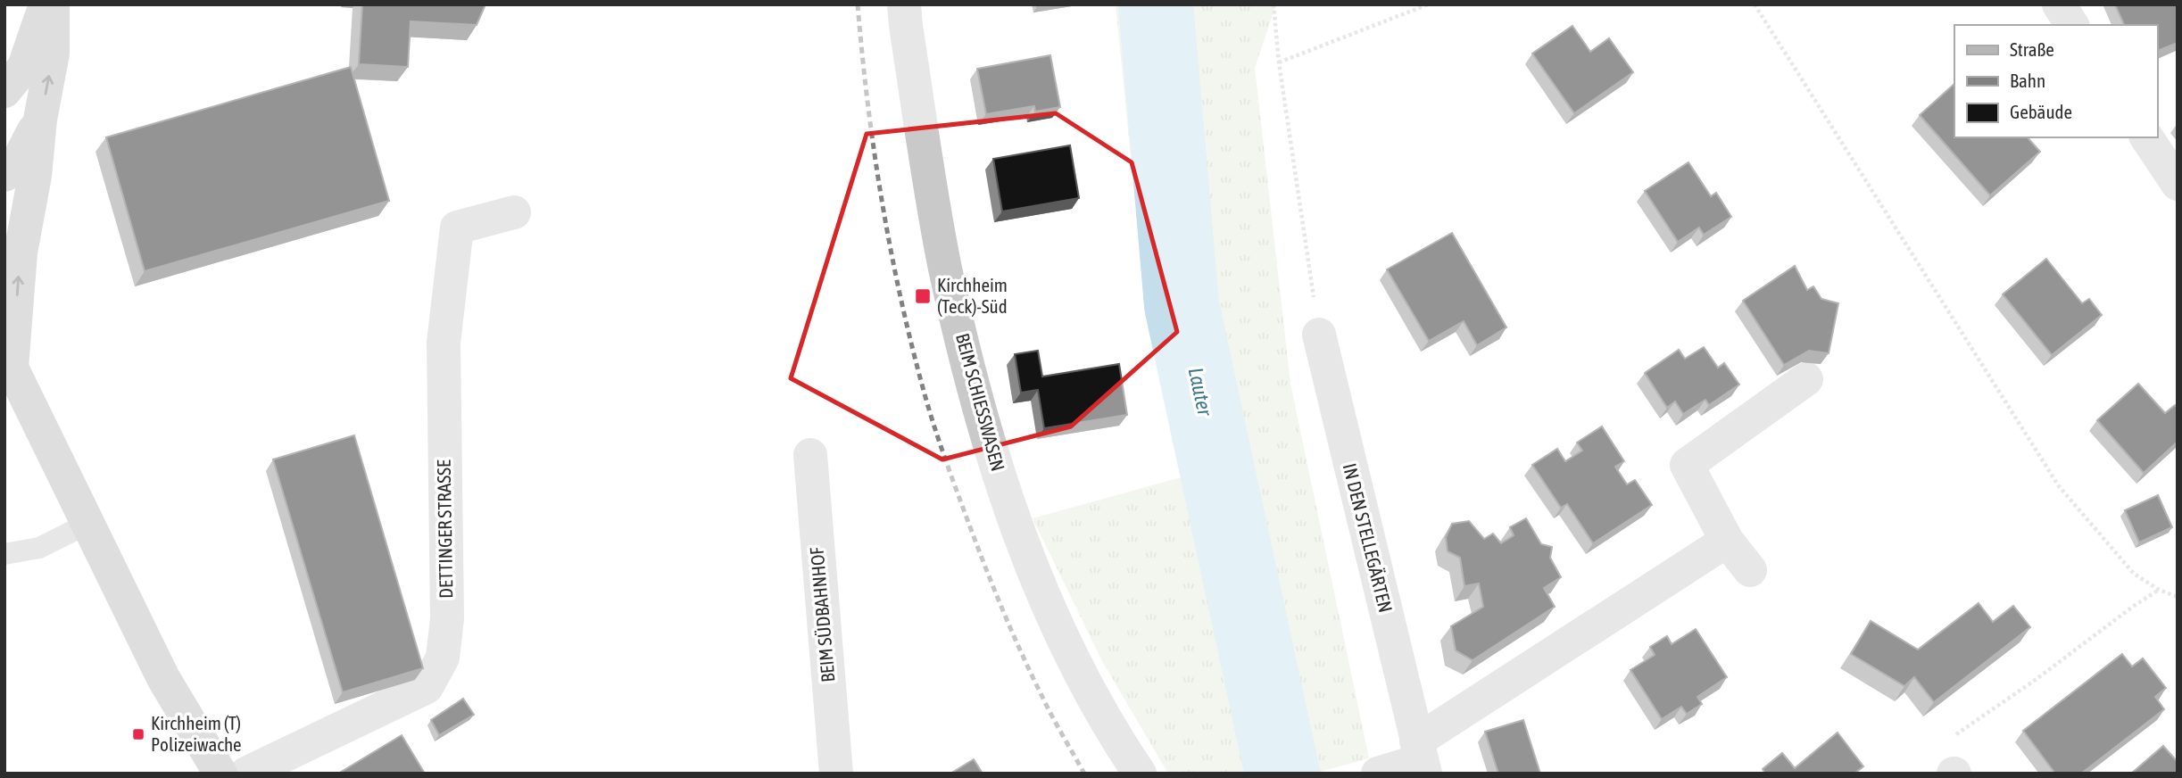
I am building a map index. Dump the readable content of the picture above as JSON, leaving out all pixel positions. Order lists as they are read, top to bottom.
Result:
{
  "streets": {
    "street": [
      "BEIM SCHIESSWASEN",
      "DETTINGER STRASSE",
      "IN DEN STELLEGÄRTEN",
      "BEIM SÜDBAHNHOF"
    ]
  },
  "water": ["Lauter"],
  "places": {
    "transit": ["Kirchheim (Teck)-Süd", "Kirchheim (T) Polizeiwache"]
  },
  "legend": ["Straße", "Bahn", "Gebäude"]
}
